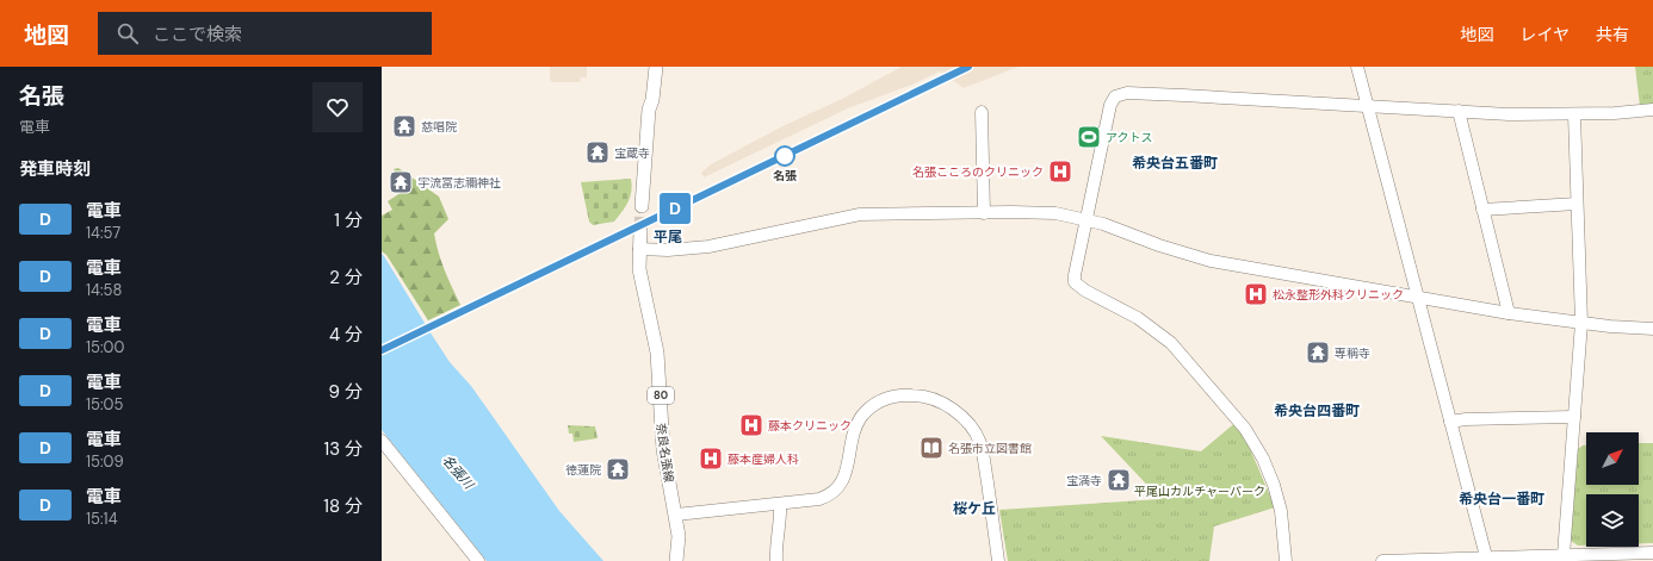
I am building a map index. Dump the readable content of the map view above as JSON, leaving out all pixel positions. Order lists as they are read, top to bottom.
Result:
{
  "streets": {
    "main road": ["80", "奈良名張線"]
  },
  "districts": [
    "希央台五番町",
    "平尾",
    "希央台四番町",
    "希央台一番町",
    "桜ケ丘"
  ],
  "water": ["名張川"],
  "parks": ["平尾山カルチャーパーク"],
  "places": {
    "temple": [
      "慈唱院",
      "宝蔵寺",
      "宇流冨志禰神社",
      "専稱寺",
      "徳蓮院",
      "宝満寺"
    ],
    "sports": ["アクトス"],
    "other": ["名張"],
    "hospital": [
      "名張こころのクリニック",
      "松永整形外科クリニック",
      "藤本クリニック",
      "藤本産婦人科"
    ],
    "library": ["名張市立図書館"]
  },
  "north": "top right",
  "page": {
    "header": "地図",
    "search": "ここで検索",
    "nav": ["地図", "レイヤ", "共有"],
    "heading": [
      ["名張", "電車"],
      "発車時刻"
    ],
    "on_map": "D",
    "list": [
      {
        "mark": "D",
        "name": "電車",
        "note": "14:57",
        "value": "1 分"
      },
      {
        "mark": "D",
        "name": "電車",
        "note": "14:58",
        "value": "2 分"
      },
      {
        "mark": "D",
        "name": "電車",
        "note": "15:00",
        "value": "4 分"
      },
      {
        "mark": "D",
        "name": "電車",
        "note": "15:05",
        "value": "9 分"
      },
      {
        "mark": "D",
        "name": "電車",
        "note": "15:09",
        "value": "13 分"
      },
      {
        "mark": "D",
        "name": "電車",
        "note": "15:14",
        "value": "18 分"
      }
    ]
  }
}
